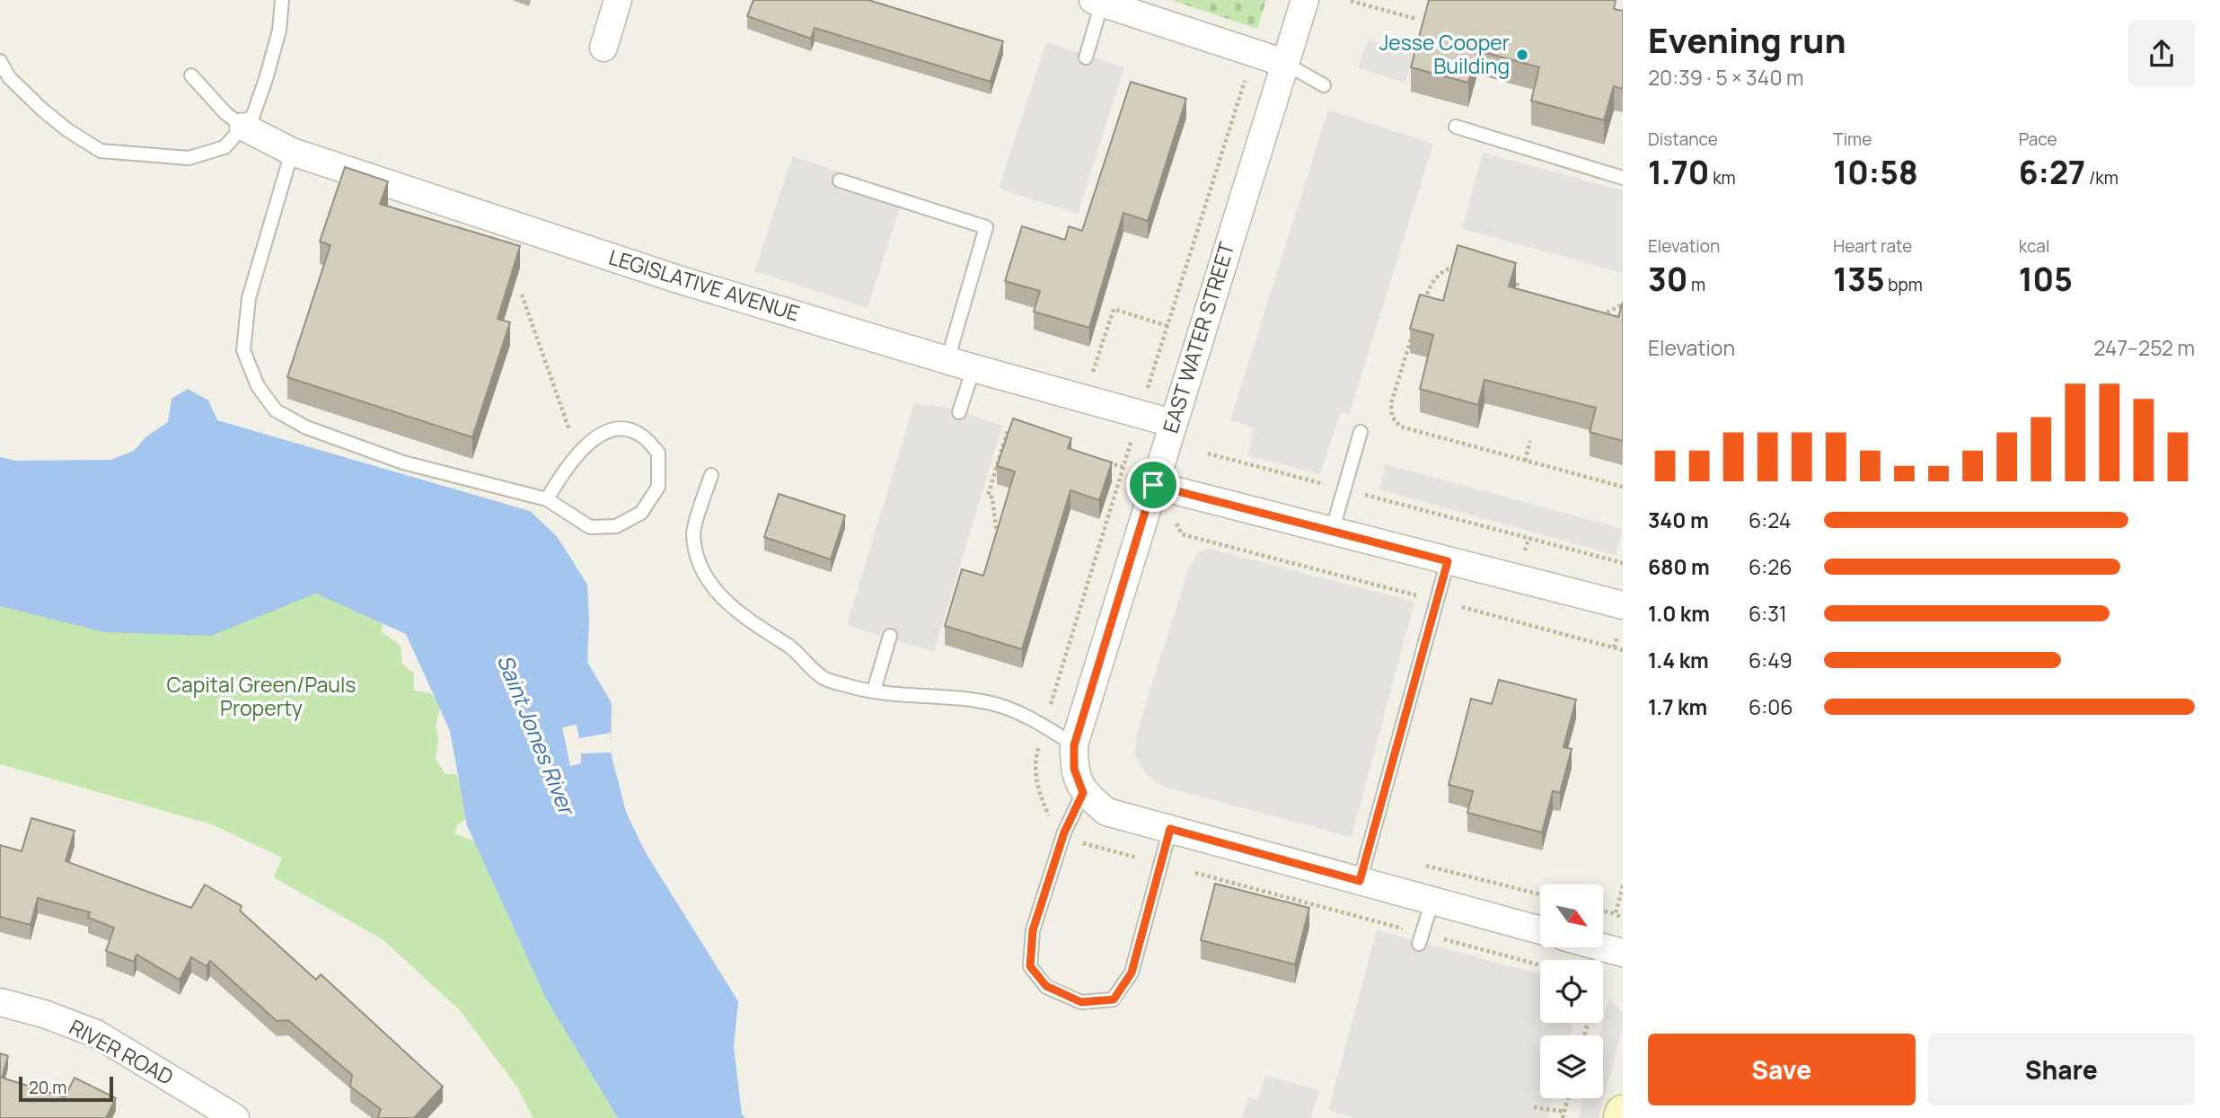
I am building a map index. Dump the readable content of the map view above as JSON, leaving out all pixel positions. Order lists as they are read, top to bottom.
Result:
{
  "streets": {
    "street": ["LEGISLATIVE AVENUE", "EAST WATER STREET", "RIVER ROAD"]
  },
  "crossings": [
    ["LEGISLATIVE AVENUE", "EAST WATER STREET"]
  ],
  "water": ["Saint Jones River"],
  "parks": ["Capital Green/Pauls Property"],
  "places": ["Jesse Cooper Building"],
  "scale_bar": "20 m",
  "north": "bottom right",
  "page": {
    "heading": ["Evening run", "20:39 · 5 × 340 m"],
    "stats": [
      ["Distance", "1.70 km"],
      ["Time", "10:58"],
      ["Pace", "6:27 /km"],
      ["Elevation", "30 m"],
      ["Heart rate", "135 bpm"],
      ["kcal", "105"]
    ],
    "chart": ["Elevation", "247–252 m"],
    "list": [
      {
        "name": "340 m",
        "note": "6:24"
      },
      {
        "name": "680 m",
        "note": "6:26"
      },
      {
        "name": "1.0 km",
        "note": "6:31"
      },
      {
        "name": "1.4 km",
        "note": "6:49"
      },
      {
        "name": "1.7 km",
        "note": "6:06"
      }
    ],
    "buttons": ["Save", "Share"],
    "scale": "20 m"
  }
}
